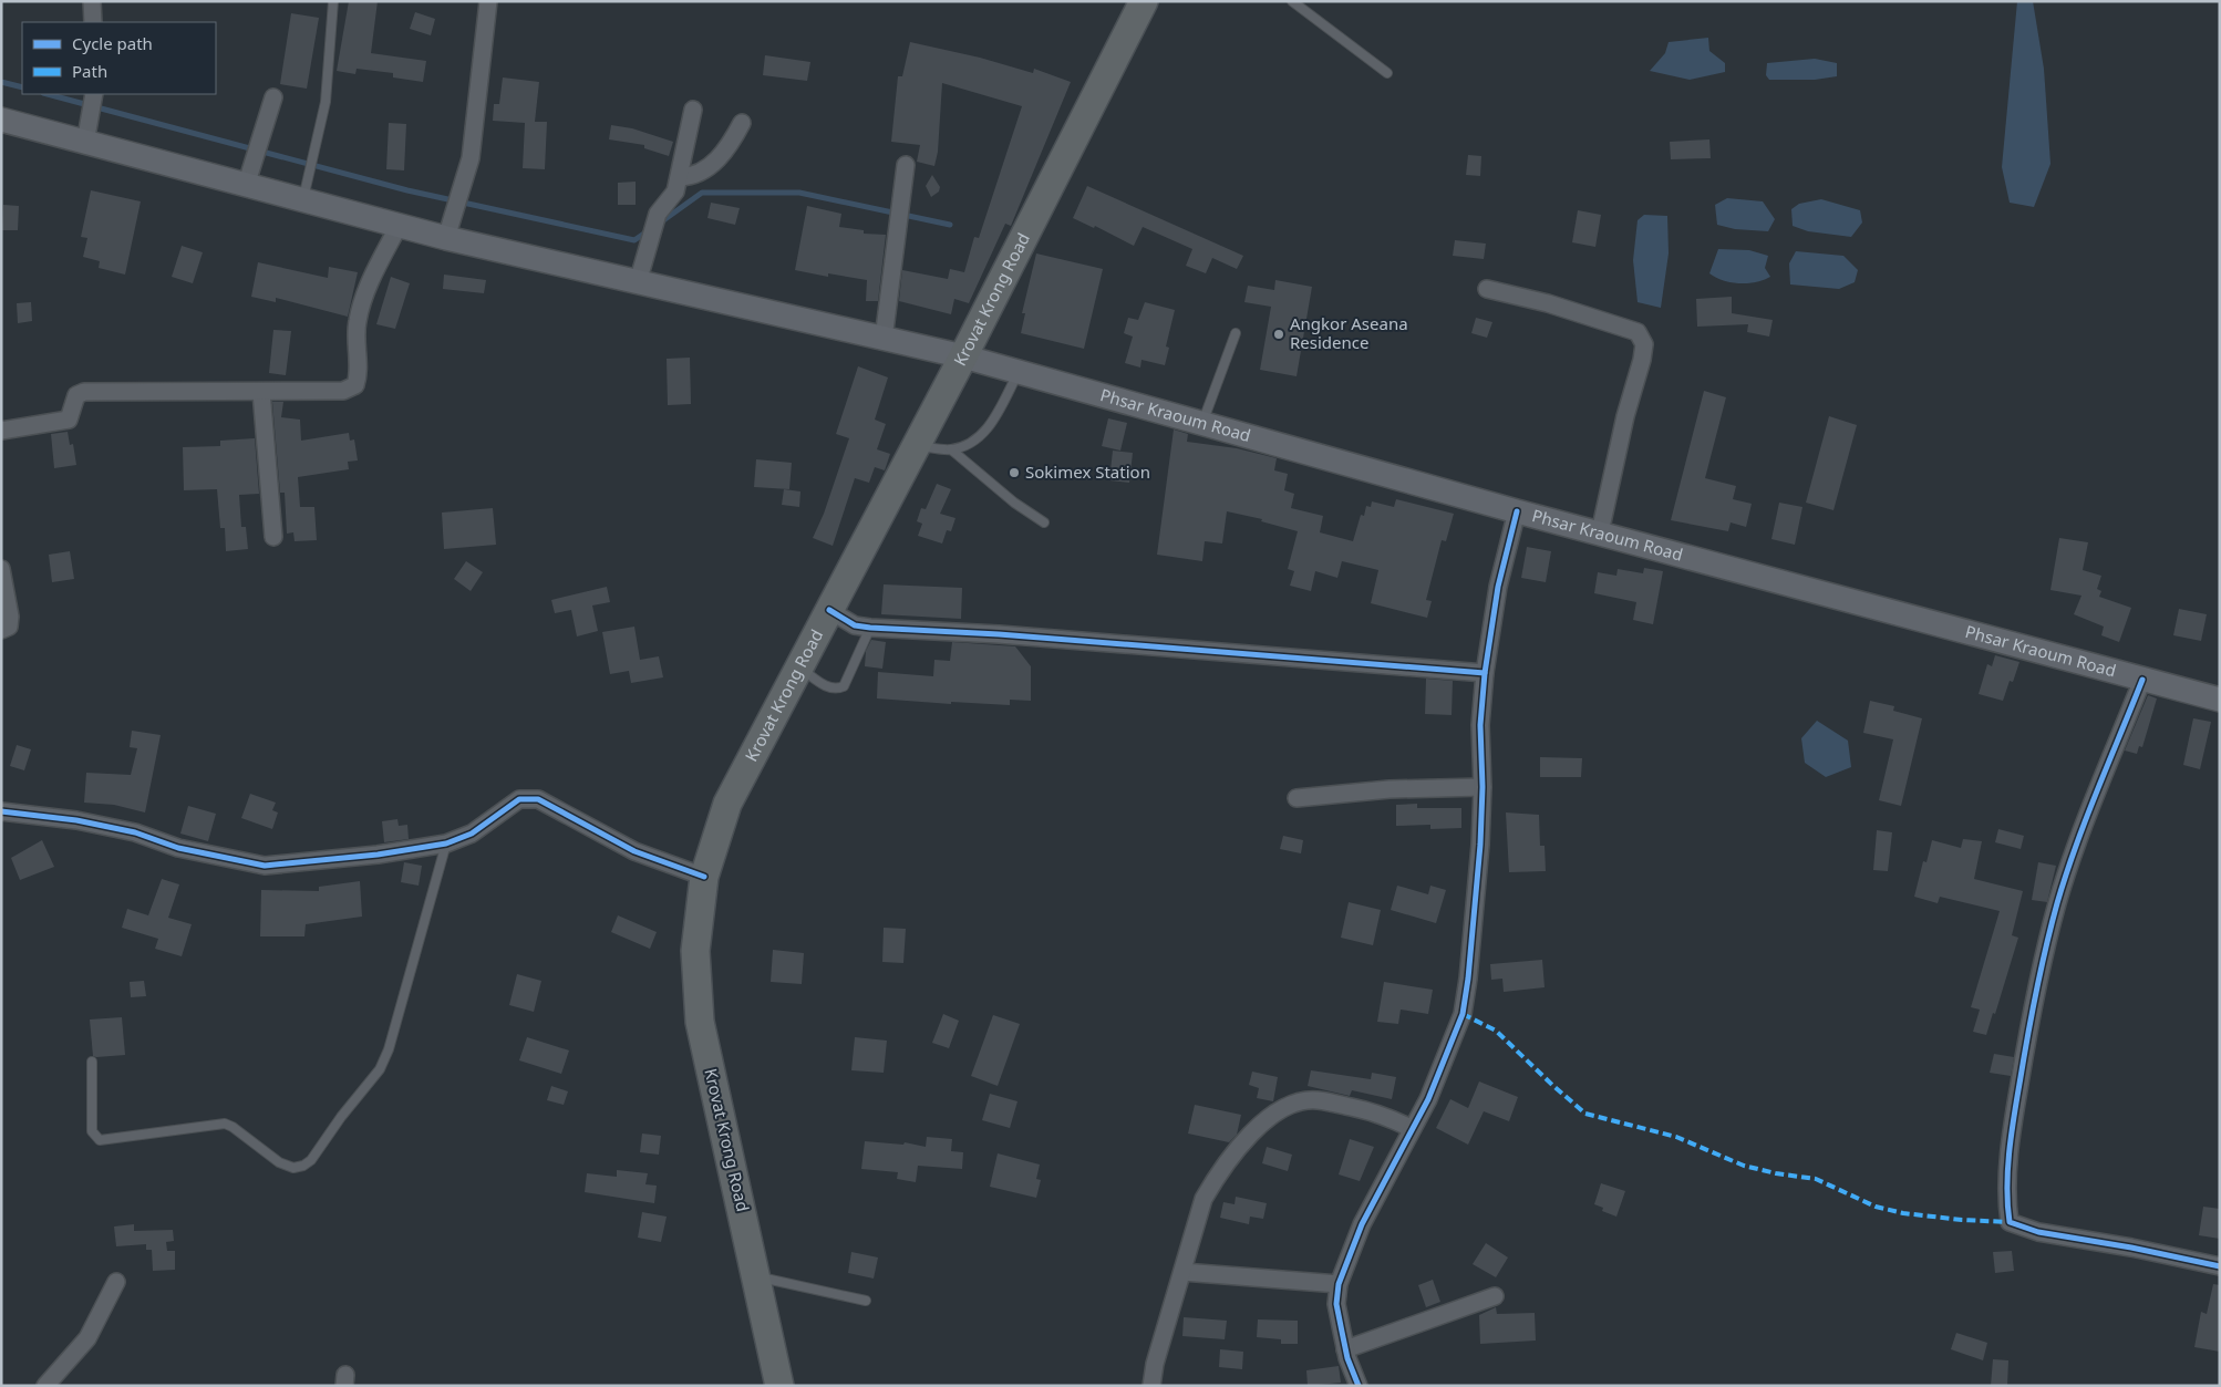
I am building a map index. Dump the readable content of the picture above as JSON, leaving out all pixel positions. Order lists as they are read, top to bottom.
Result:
{
  "streets": {
    "highway": ["Krovat Krong Road"],
    "main road": ["Phsar Kraoum Road"]
  },
  "crossings": [
    ["Krovat Krong Road", "Phsar Kraoum Road"]
  ],
  "places": ["Angkor Aseana Residence", "Sokimex Station"],
  "legend": ["Cycle path", "Path"]
}
